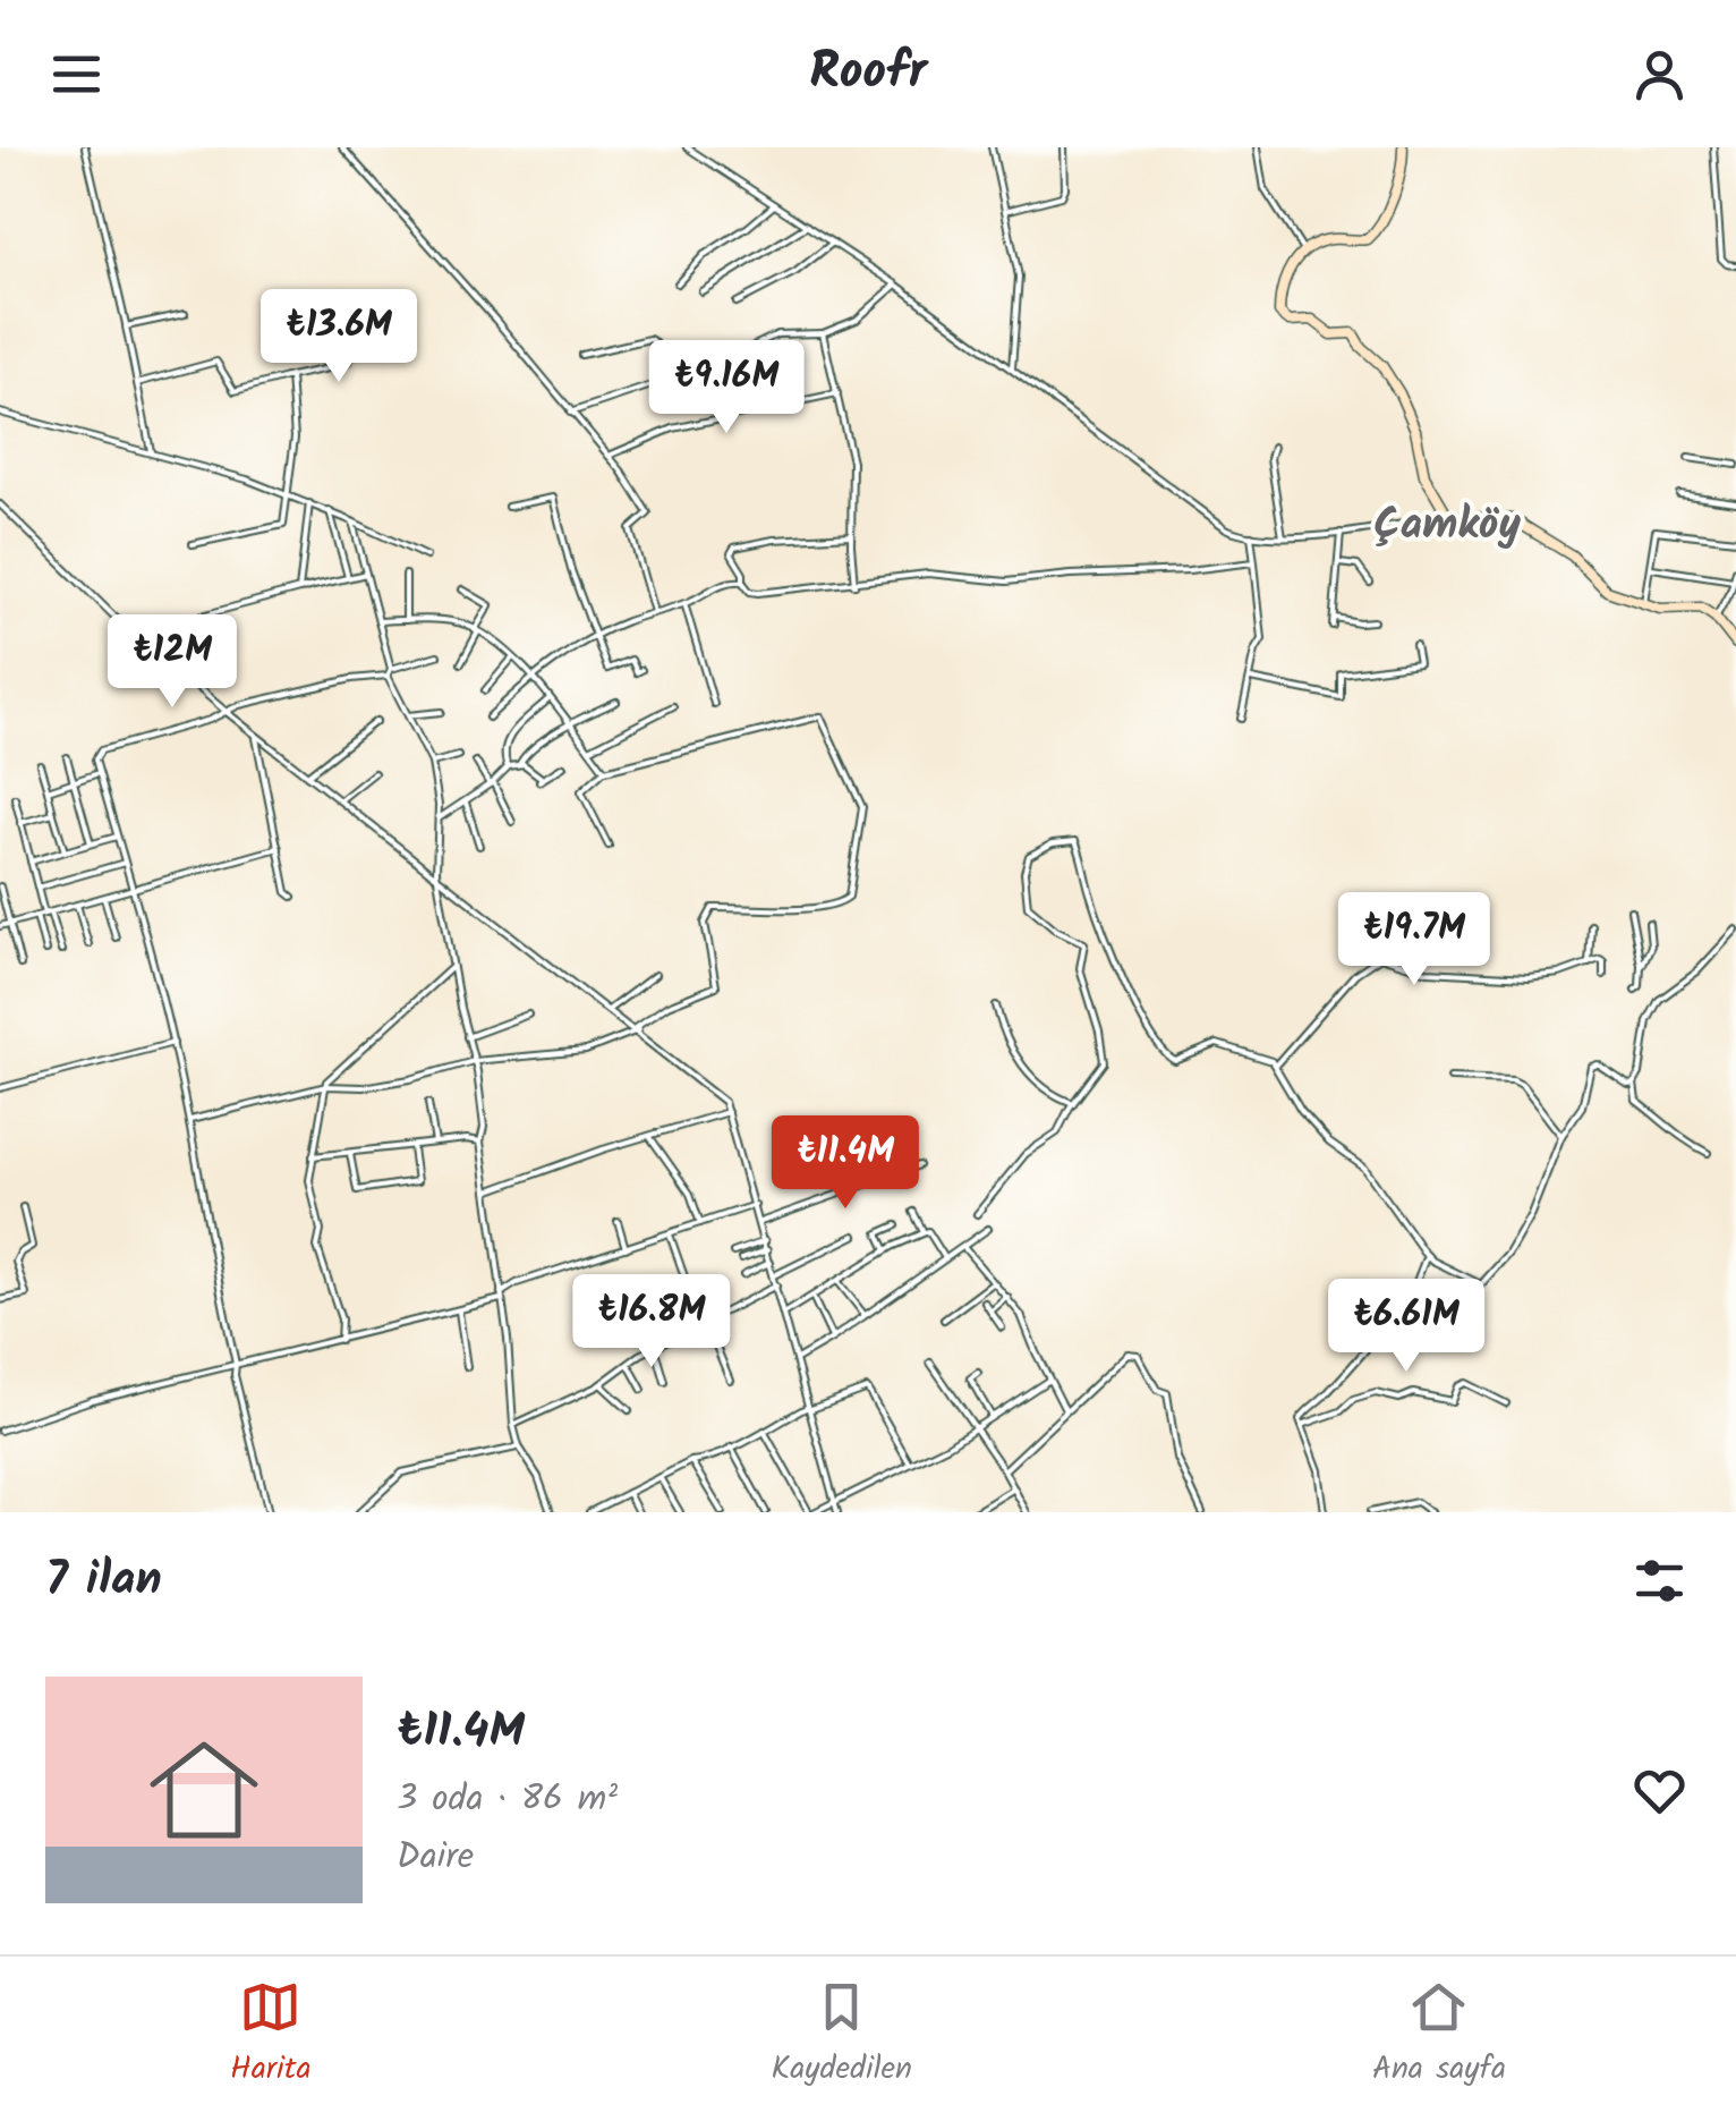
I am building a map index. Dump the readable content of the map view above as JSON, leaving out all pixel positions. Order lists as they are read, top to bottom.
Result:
{
  "districts": ["Çamköy"],
  "page": {
    "header": "Roofr",
    "price": [
      "₺13.6M",
      "₺9.16M",
      "₺12M",
      "₺19.7M",
      "₺11.4M",
      "₺16.8M",
      "₺6.61M"
    ],
    "heading": "7 ilan",
    "list": [
      {
        "name": "₺11.4M",
        "note": "3 oda · 86 m² · Daire"
      }
    ],
    "tabs": ["Harita", "Kaydedilen", "Ana sayfa"]
  }
}
